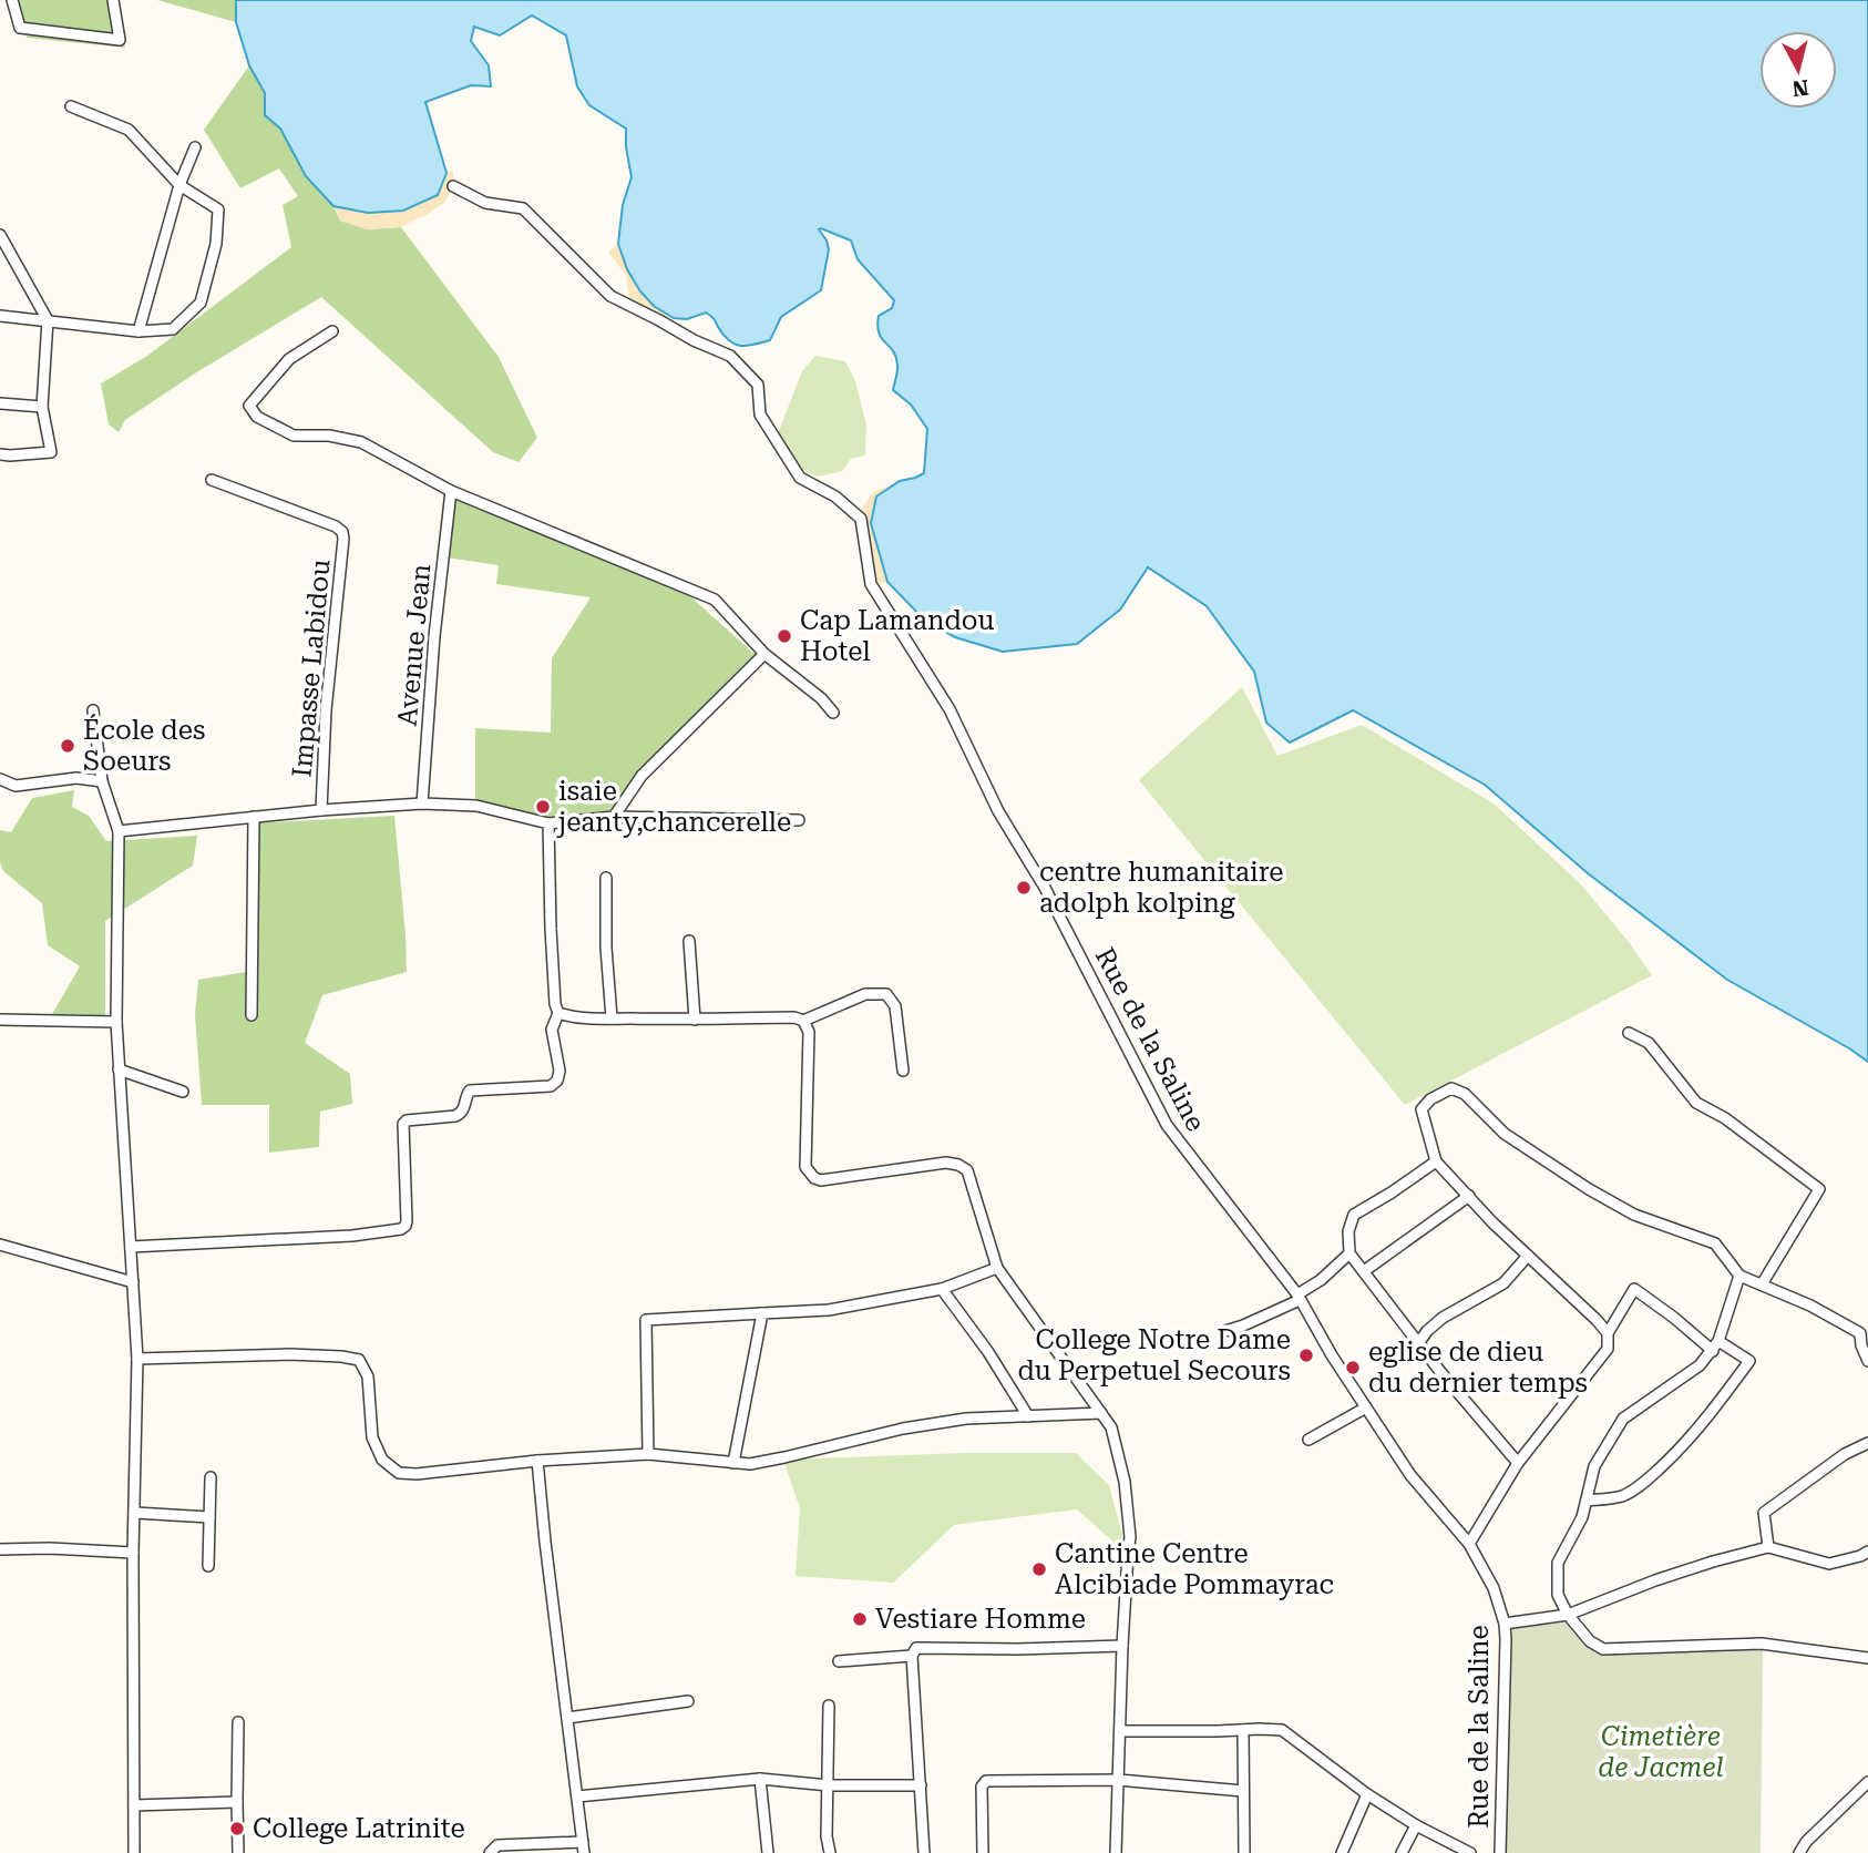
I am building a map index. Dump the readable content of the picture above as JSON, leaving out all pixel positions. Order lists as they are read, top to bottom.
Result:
{
  "streets": {
    "street": ["Avenue Jean", "Impasse Labidou", "Rue de la Saline"]
  },
  "parks": ["Cimetière de Jacmel"],
  "places": [
    "Cap Lamandou Hotel",
    "École des Soeurs",
    "isaie jeanty,chancerelle",
    "centre humanitaire adolph kolping",
    "College Notre Dame du Perpetuel Secours",
    "eglise de dieu du dernier temps",
    "Cantine Centre Alcibiade Pommayrac",
    "Vestiare Homme",
    "College Latrinite"
  ],
  "north": "bottom"
}
